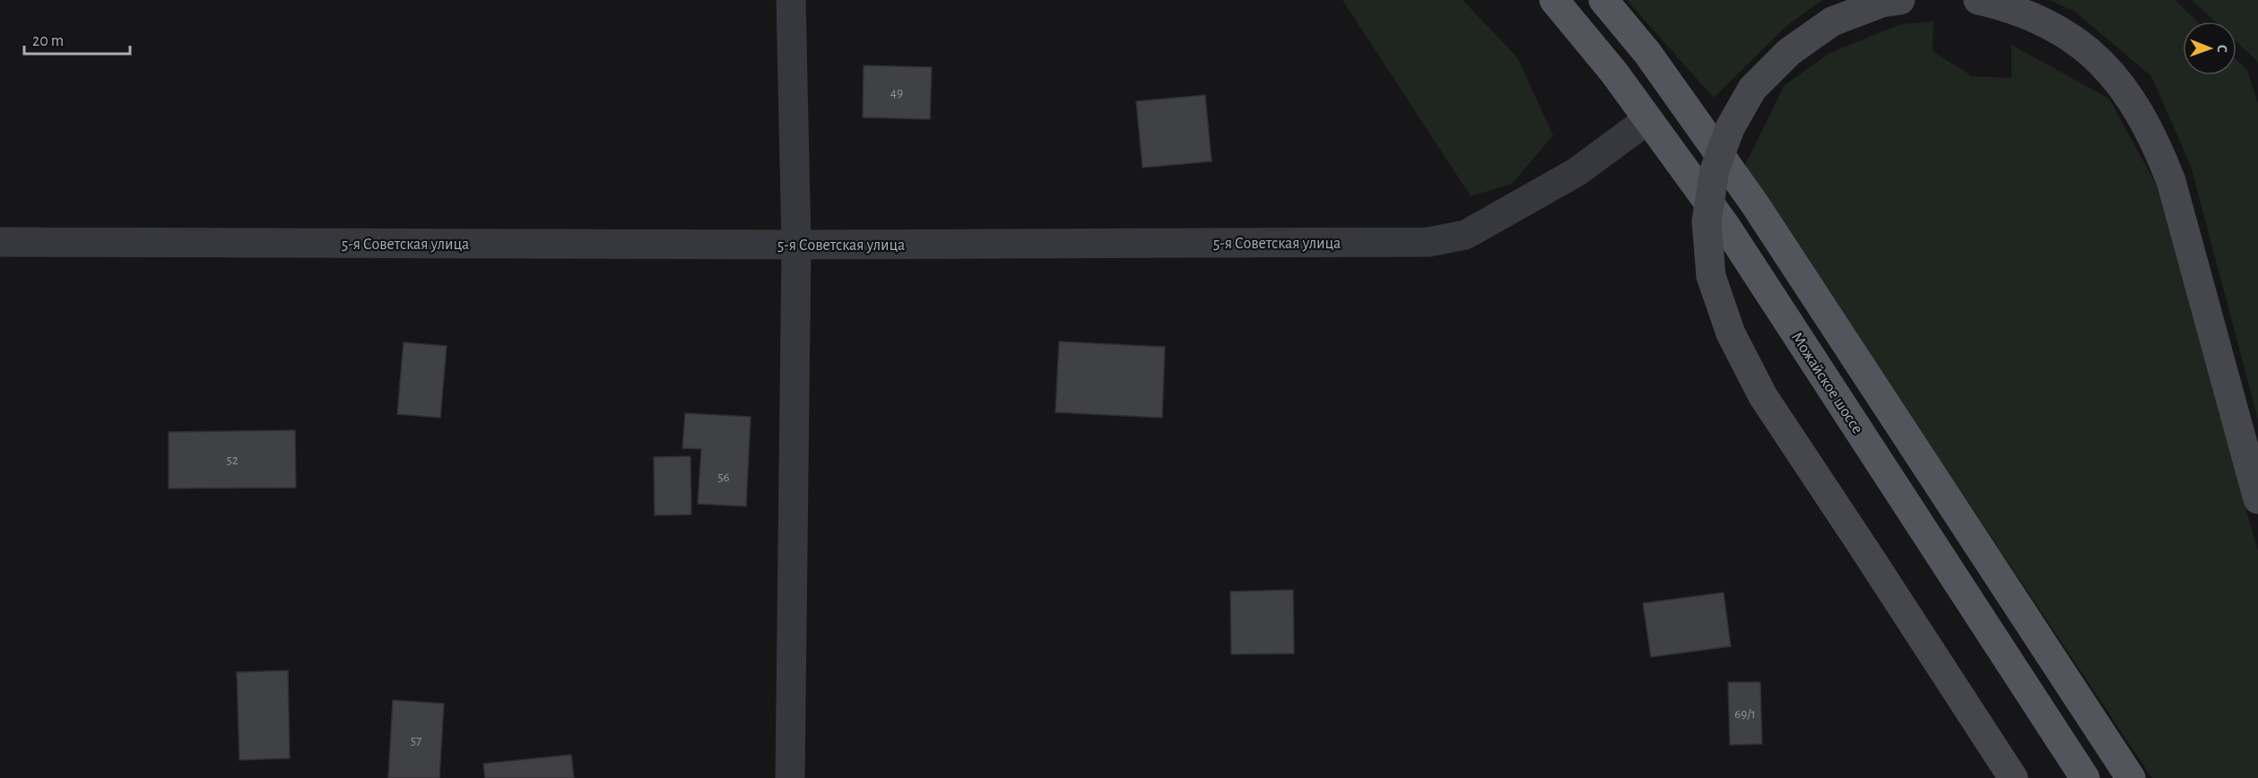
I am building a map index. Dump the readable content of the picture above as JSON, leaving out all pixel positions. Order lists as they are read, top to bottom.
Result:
{
  "streets": {
    "main road": ["Можайское шоссе"],
    "street": ["5-я Советская улица"]
  },
  "crossings": [
    ["5-я Советская улица", "Можайское шоссе"]
  ],
  "house_numbers": [
    "49",
    "52",
    "56",
    "69/1",
    "57"
  ],
  "scale_bar": "20 m",
  "north": "right"
}
